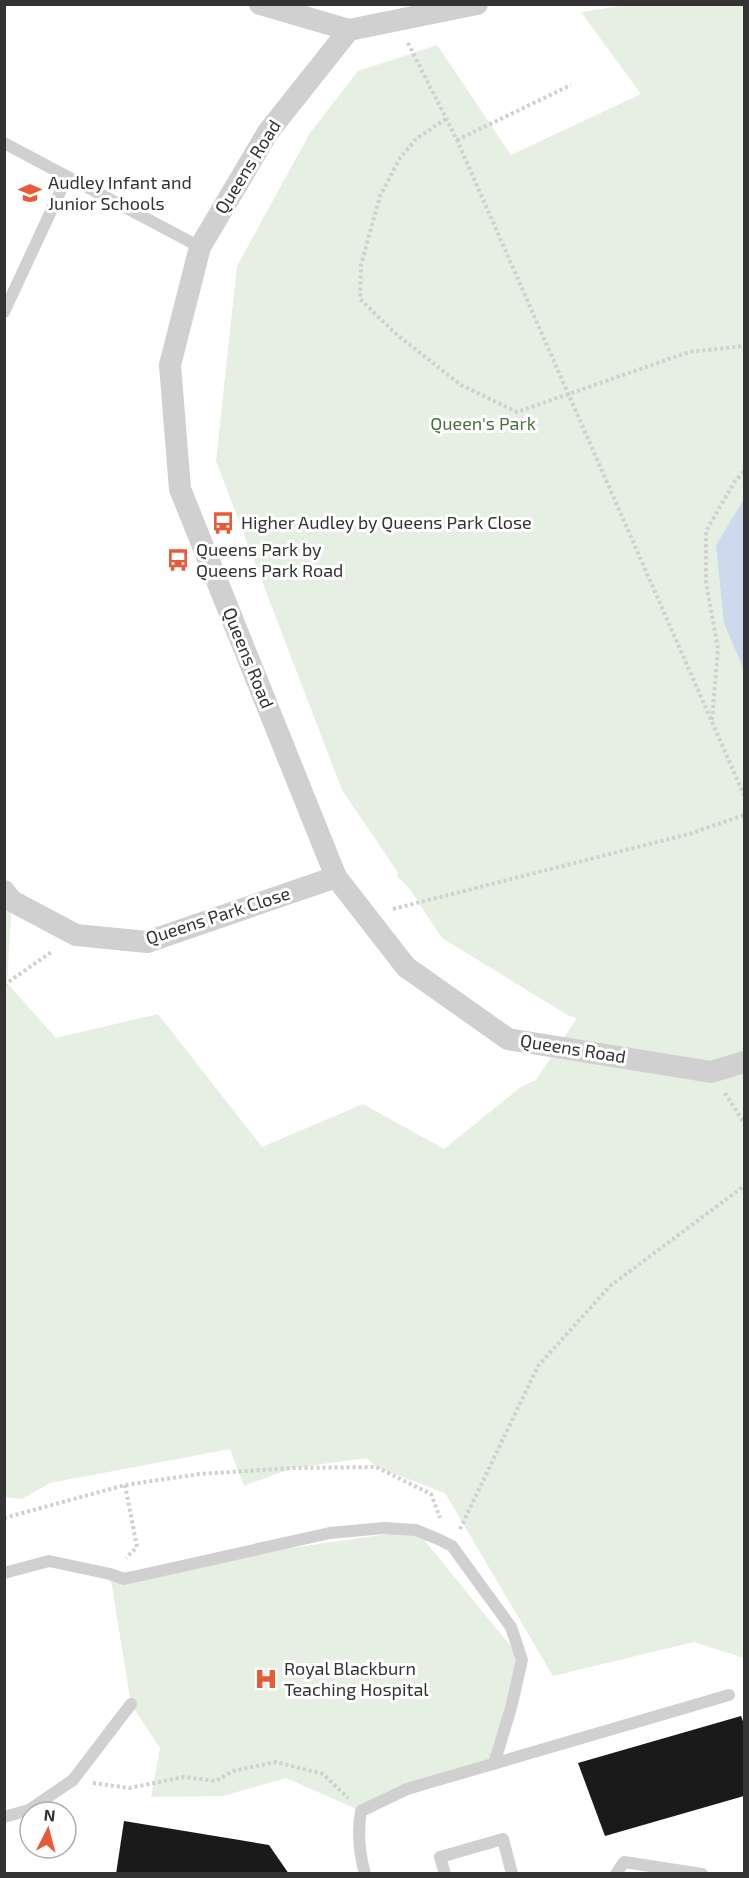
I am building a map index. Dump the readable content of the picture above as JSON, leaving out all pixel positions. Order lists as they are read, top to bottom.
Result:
{
  "streets": {
    "street": ["Queens Road", "Queens Park Close"]
  },
  "crossings": [
    ["Queens Road", "Queens Park Close"]
  ],
  "parks": ["Queen's Park"],
  "places": {
    "school or university": ["Audley Infant and Junior Schools"],
    "bus stop": ["Higher Audley by Queens Park Close", "Queens Park by Queens Park Road"],
    "hospital": ["Royal Blackburn Teaching Hospital"]
  },
  "north": "top"
}
